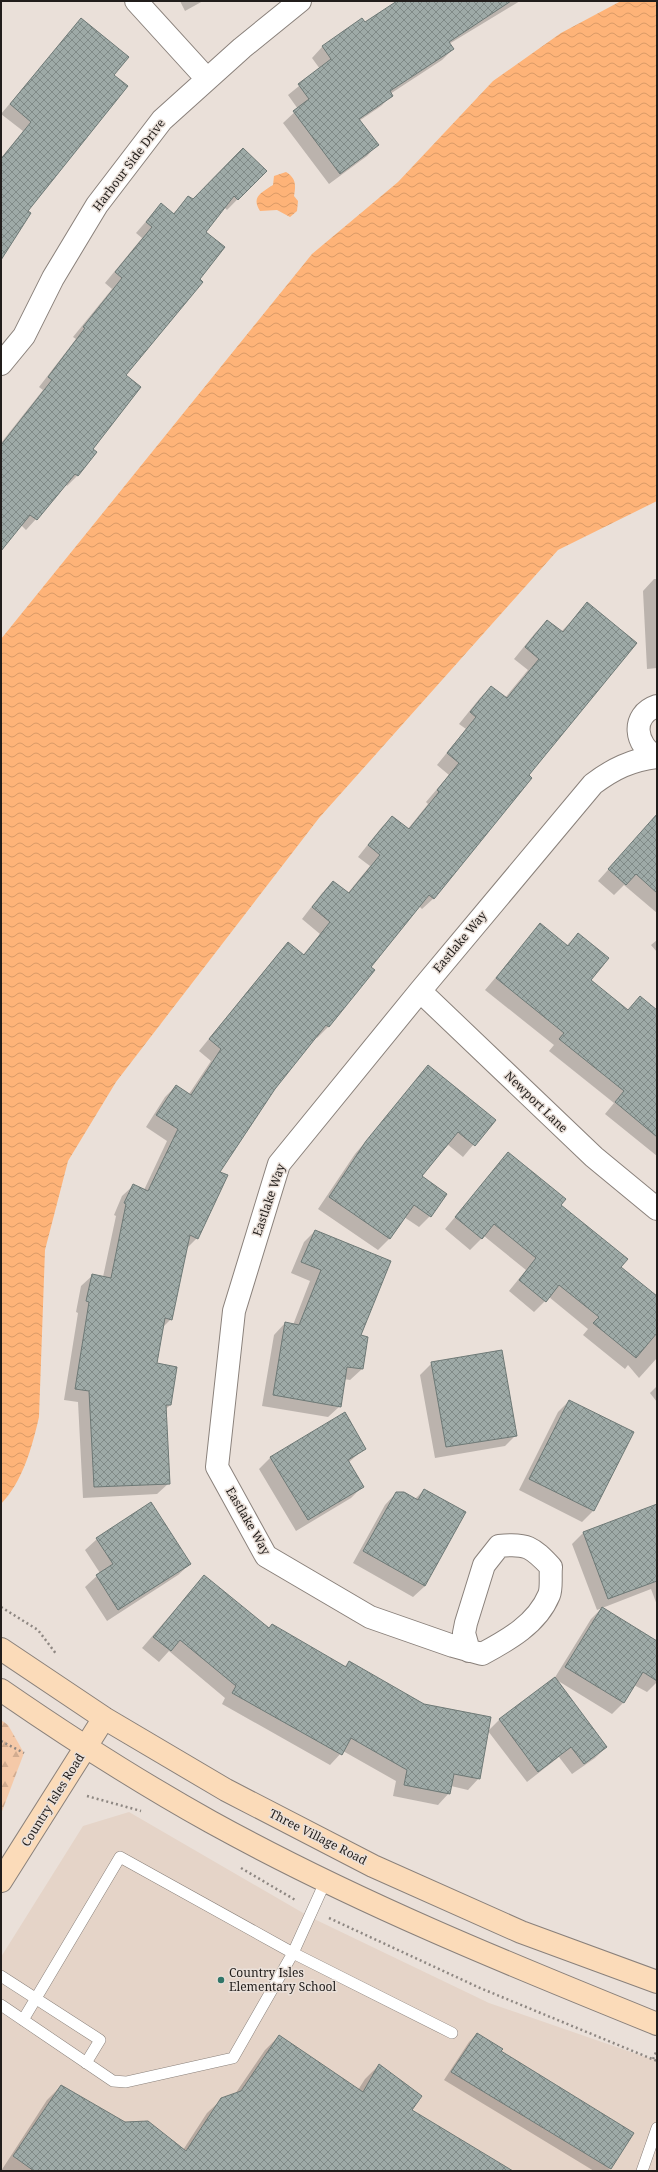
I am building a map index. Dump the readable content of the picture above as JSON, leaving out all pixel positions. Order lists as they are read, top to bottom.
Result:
{
  "streets": {
    "street": [
      "Harbour Side Drive",
      "Eastlake Way",
      "Newport Lane",
      "Country Isles Road",
      "Three Village Road"
    ]
  },
  "crossings": [
    ["Eastlake Way", "Newport Lane"],
    ["Country Isles Road", "Three Village Road"]
  ],
  "places": ["Country Isles Elementary School"]
}
